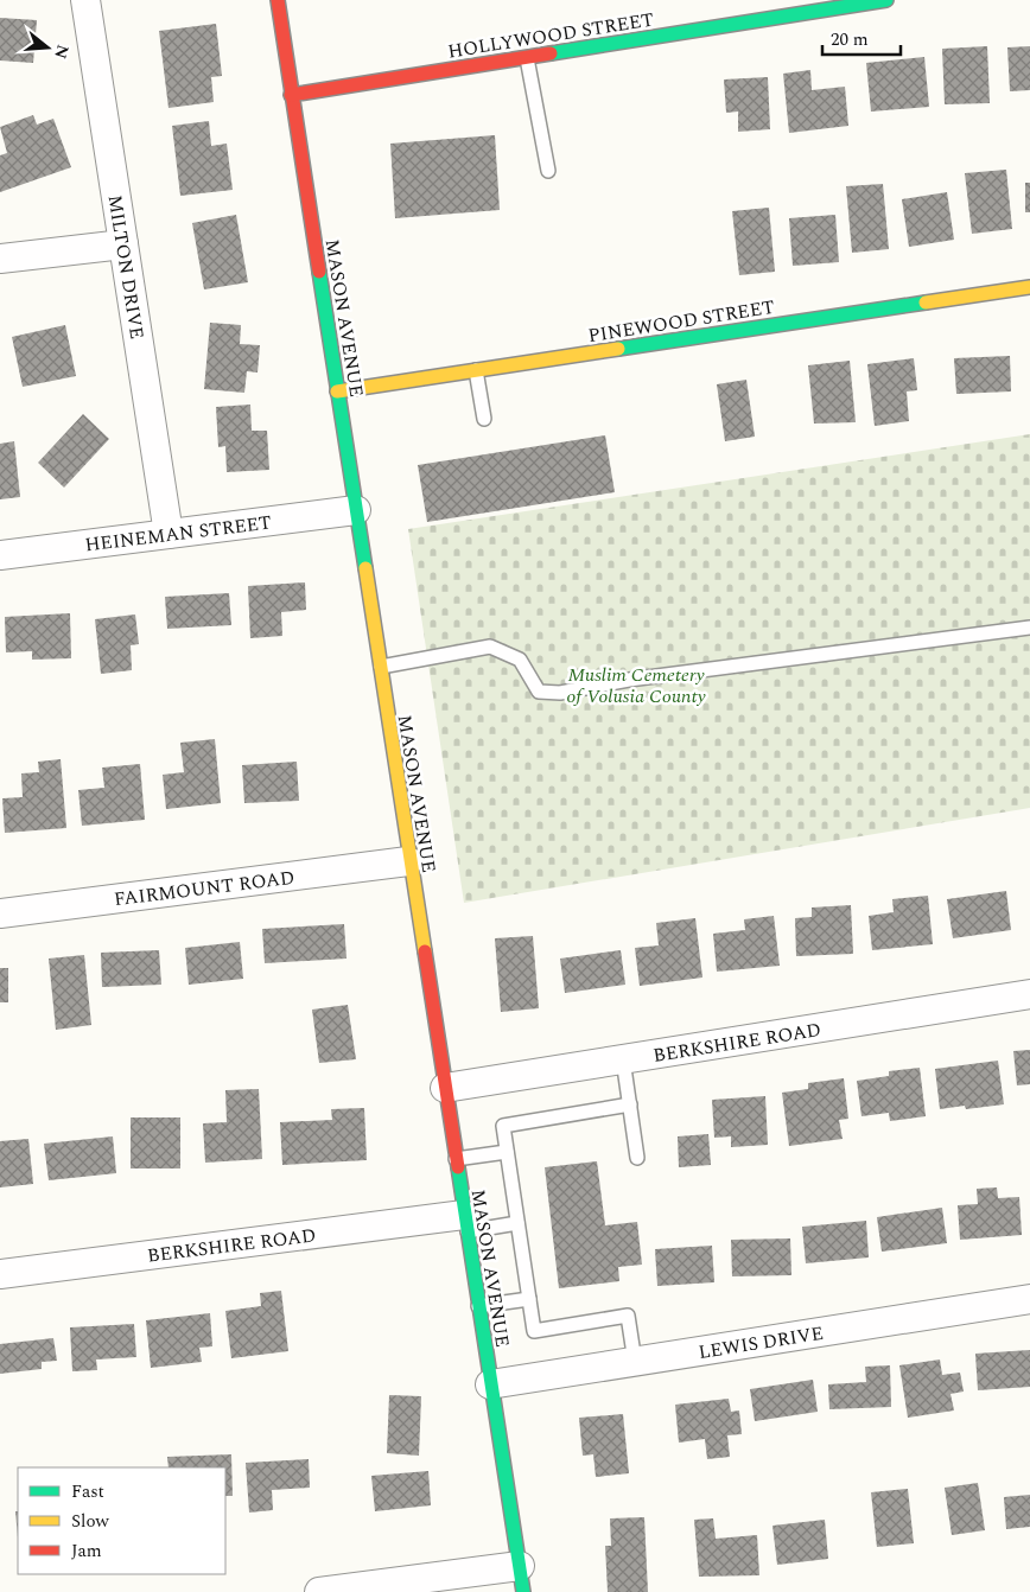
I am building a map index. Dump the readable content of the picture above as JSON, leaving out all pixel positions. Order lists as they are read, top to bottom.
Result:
{
  "streets": {
    "main road": ["HOLLYWOOD STREET", "MASON AVENUE", "PINEWOOD STREET"],
    "street": [
      "MILTON DRIVE",
      "HEINEMAN STREET",
      "FAIRMOUNT ROAD",
      "BERKSHIRE ROAD",
      "LEWIS DRIVE"
    ]
  },
  "crossings": [
    ["HOLLYWOOD STREET", "MASON AVENUE"],
    ["MILTON DRIVE", "HEINEMAN STREET"],
    ["MASON AVENUE", "PINEWOOD STREET"],
    ["MASON AVENUE", "HEINEMAN STREET"],
    ["MASON AVENUE", "FAIRMOUNT ROAD"],
    ["MASON AVENUE", "BERKSHIRE ROAD"],
    ["MASON AVENUE", "LEWIS DRIVE"]
  ],
  "parks": ["Muslim Cemetery of Volusia County"],
  "legend": ["Fast", "Slow", "Jam"],
  "scale_bar": "20 m",
  "north": "right"
}
